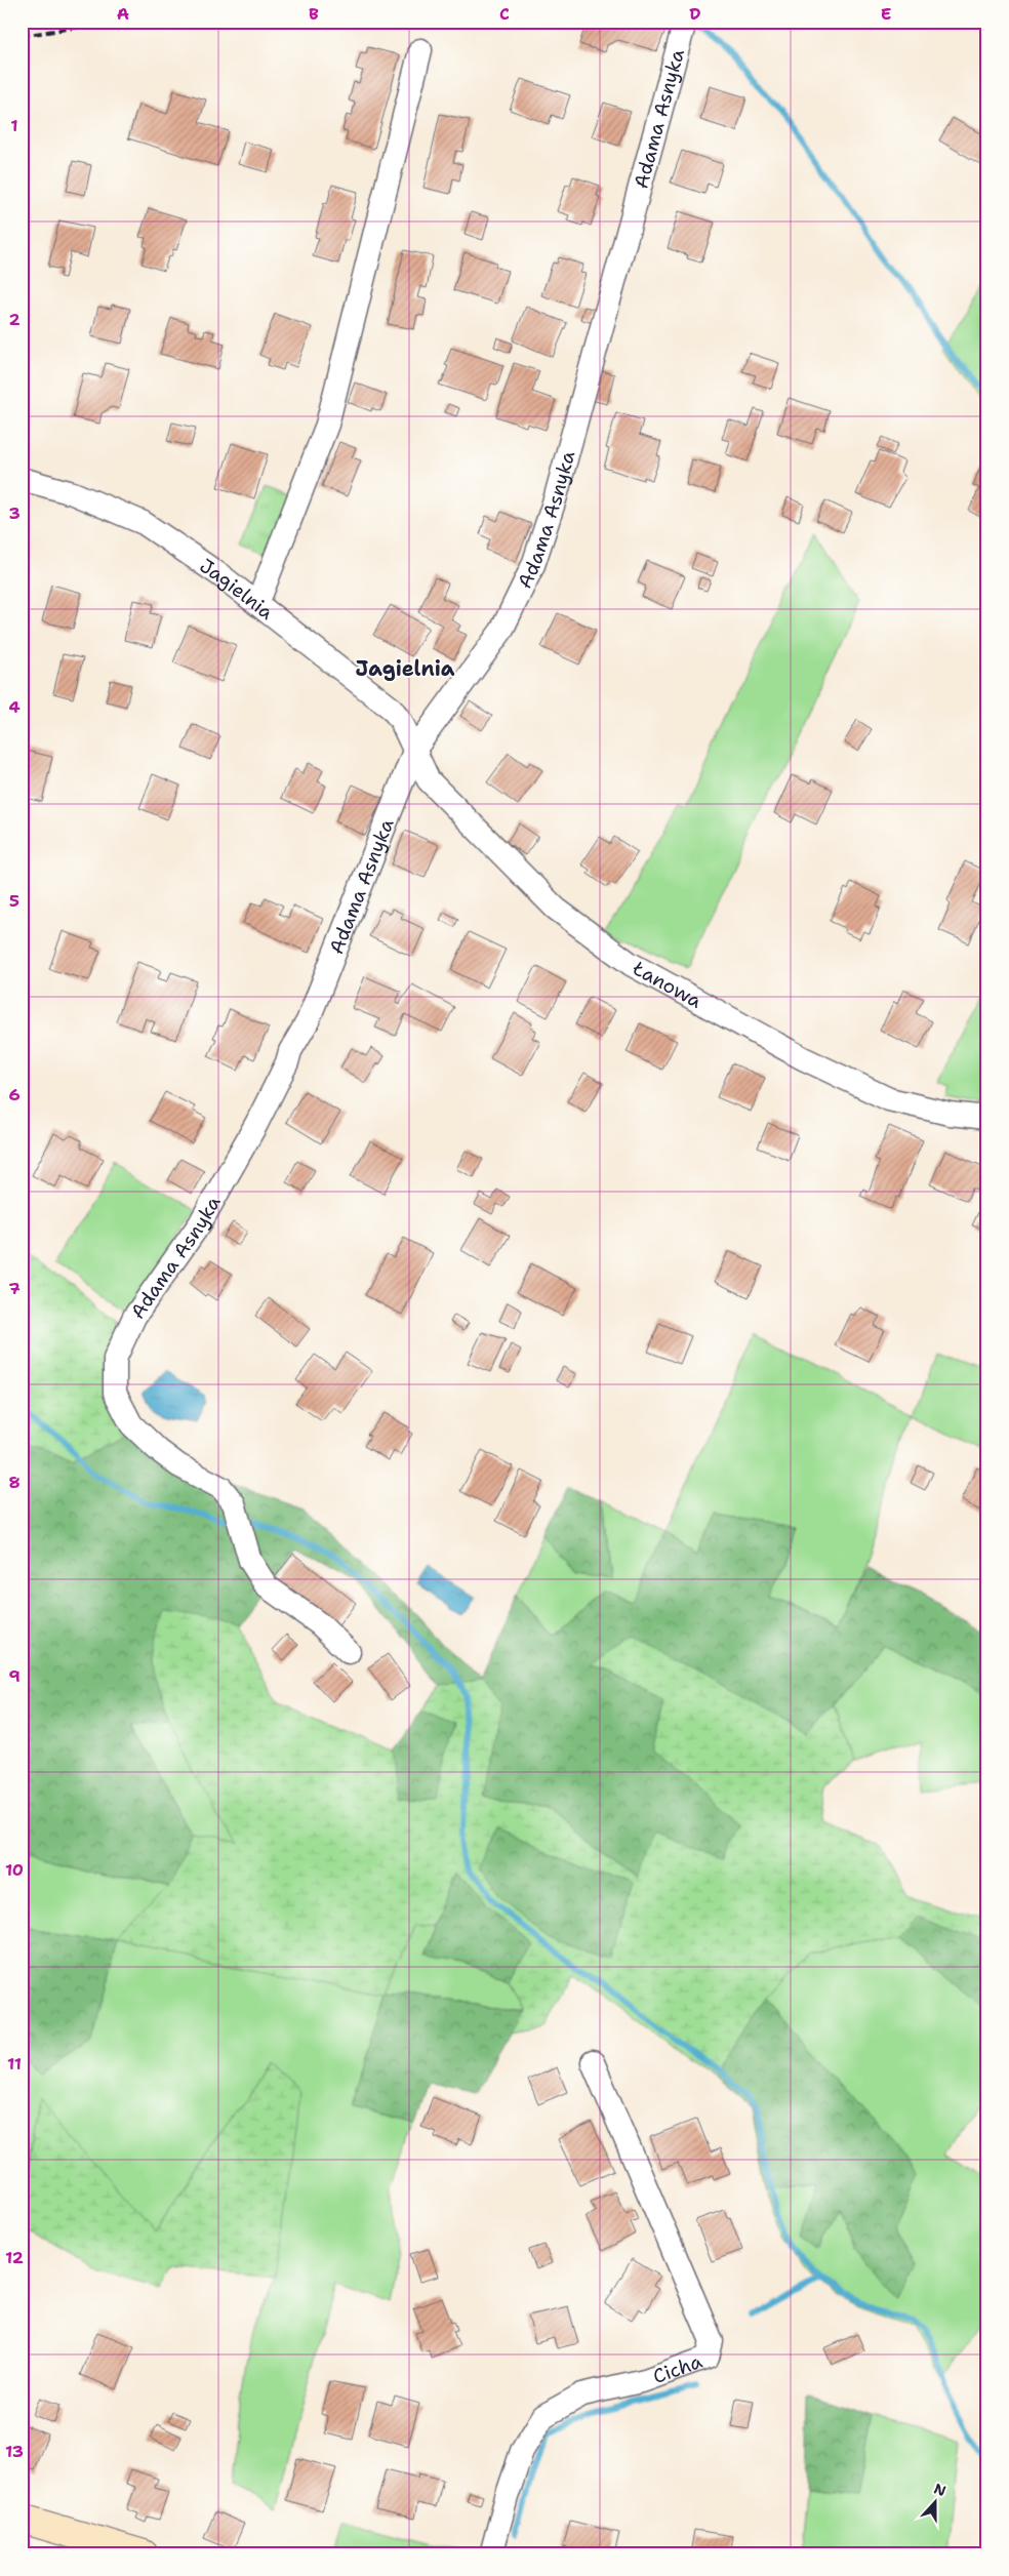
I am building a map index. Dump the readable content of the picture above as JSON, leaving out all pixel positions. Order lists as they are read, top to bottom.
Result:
{
  "streets": {
    "street": [
      "Adama Asnyka",
      "Jagielnia",
      "Łanowa",
      "Cicha"
    ]
  },
  "crossings": [
    ["Adama Asnyka", "Jagielnia"],
    ["Adama Asnyka", "Łanowa"],
    ["Jagielnia", "Łanowa"]
  ],
  "districts": ["Jagielnia"],
  "north": "top",
  "grid": {
    "columns": [
      "A",
      "B",
      "C",
      "D",
      "E"
    ],
    "rows": [
      "1",
      "2",
      "3",
      "4",
      "5",
      "6",
      "7",
      "8",
      "9",
      "10",
      "11",
      "12",
      "13"
    ]
  }
}
